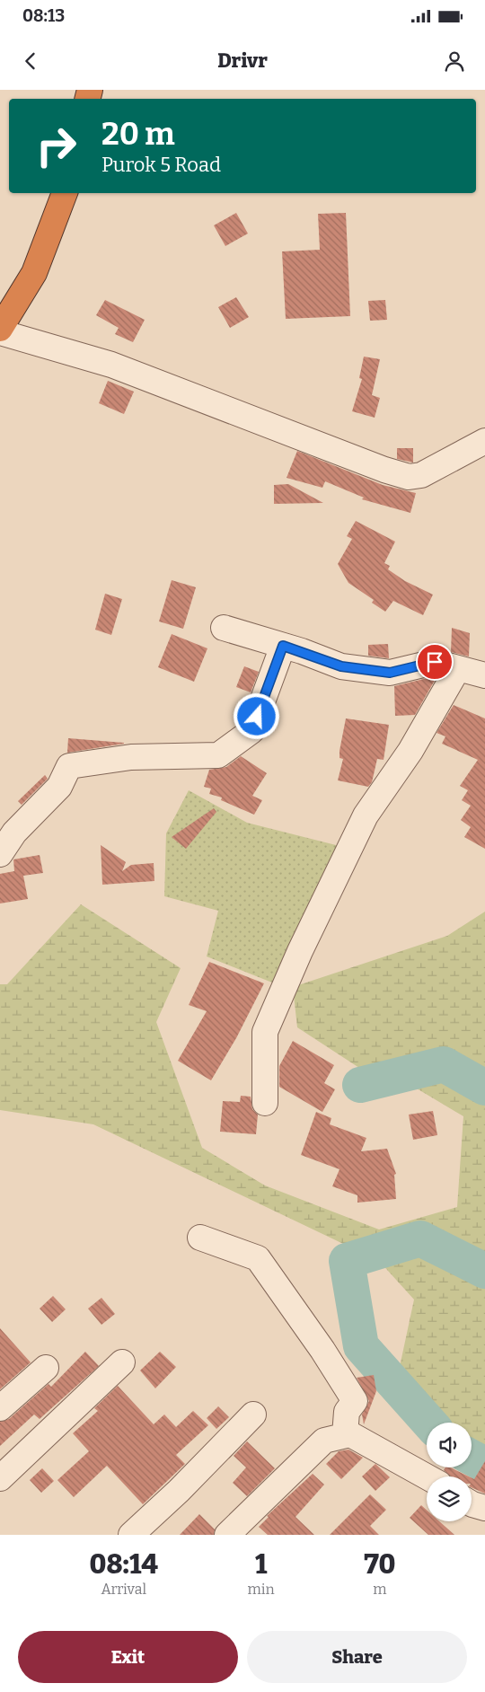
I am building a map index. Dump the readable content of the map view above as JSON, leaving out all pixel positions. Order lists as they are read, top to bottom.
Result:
{
  "page": {
    "status": "08:13",
    "header": "Drivr",
    "turn": ["20 m", "Purok 5 Road"],
    "eta": [
      "08:14",
      "Arrival",
      "1",
      "min",
      "70",
      "m"
    ],
    "buttons": ["Exit", "Share"]
  }
}
